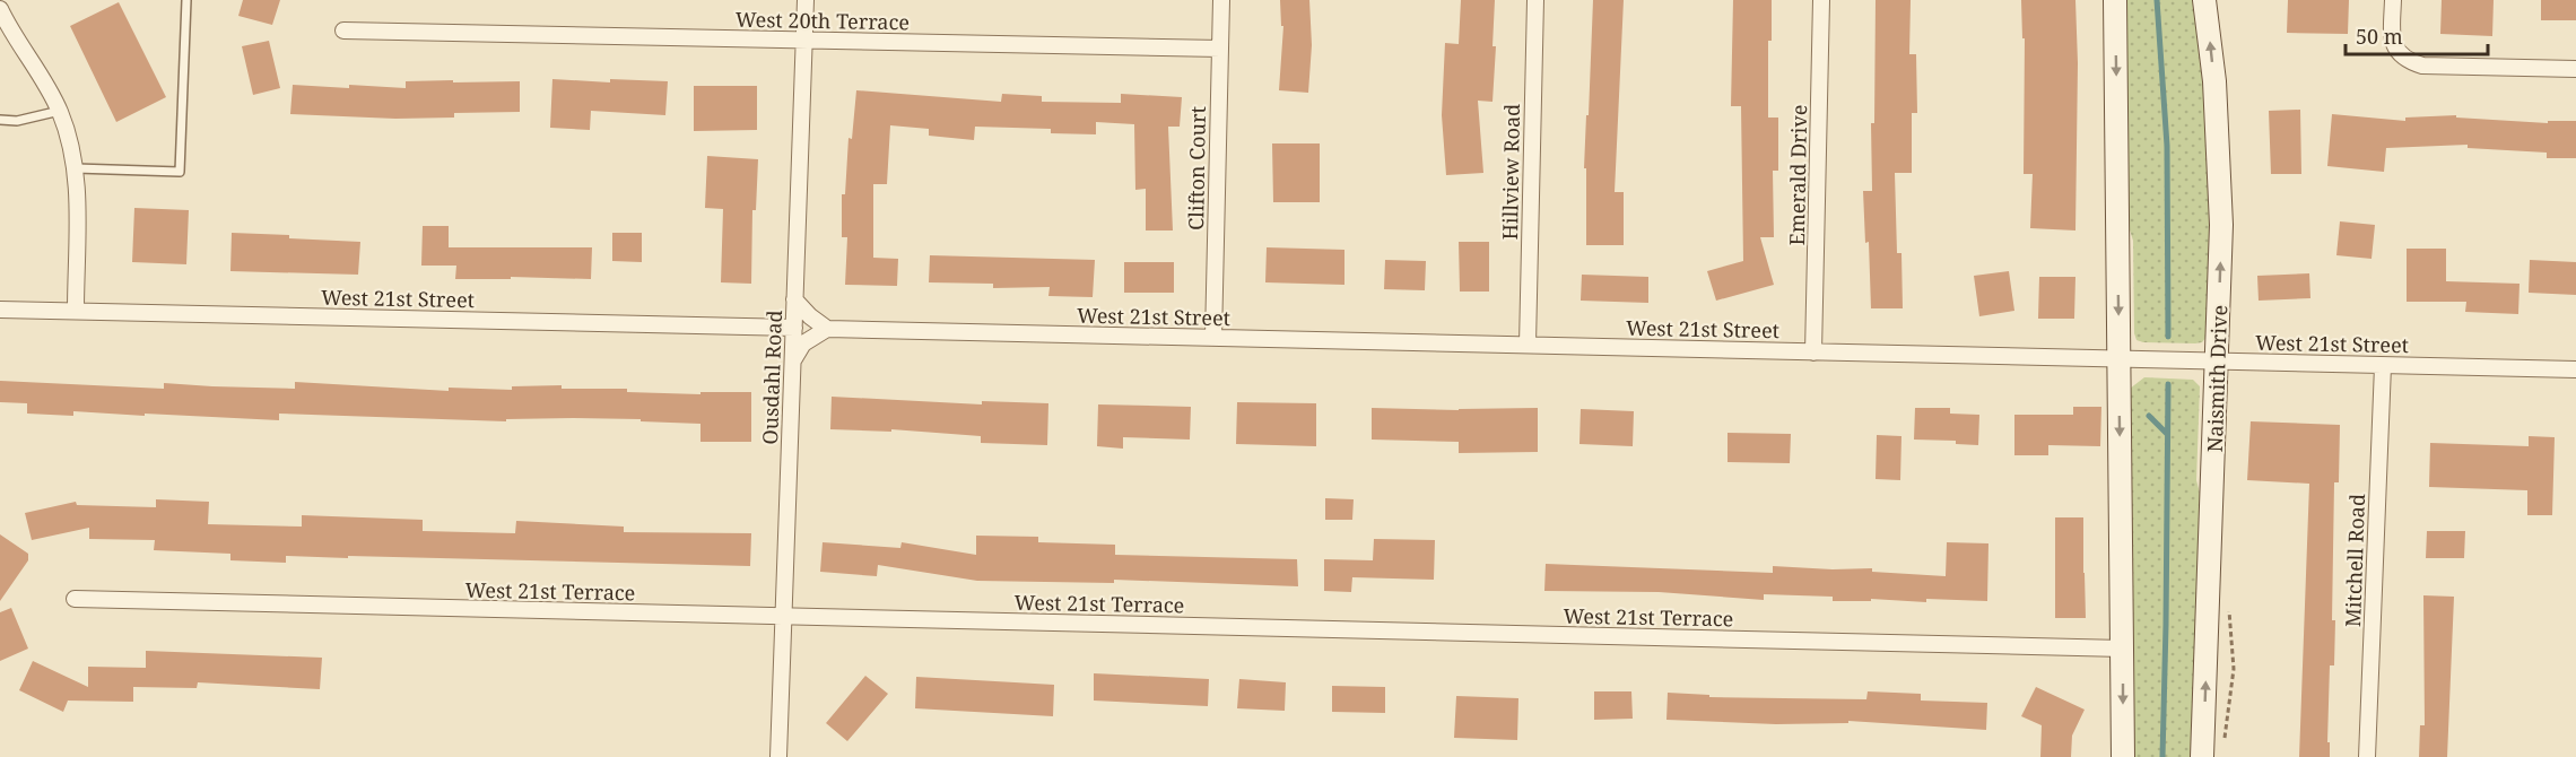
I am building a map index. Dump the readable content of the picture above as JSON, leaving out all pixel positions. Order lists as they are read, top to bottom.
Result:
{
  "streets": {
    "street": [
      "West 20th Terrace",
      "Clifton Court",
      "Hillview Road",
      "Emerald Drive",
      "West 21st Street",
      "Ousdahl Road",
      "Naismith Drive",
      "Mitchell Road",
      "West 21st Terrace"
    ]
  },
  "crossings": [
    ["West 20th Terrace", "Clifton Court"],
    ["West 20th Terrace", "Ousdahl Road"],
    ["Clifton Court", "West 21st Street"],
    ["Hillview Road", "West 21st Street"],
    ["Emerald Drive", "West 21st Street"],
    ["West 21st Street", "Ousdahl Road"],
    ["West 21st Street", "Naismith Drive"],
    ["West 21st Street", "Mitchell Road"],
    ["Ousdahl Road", "West 21st Terrace"]
  ],
  "scale_bar": "50 m"
}
